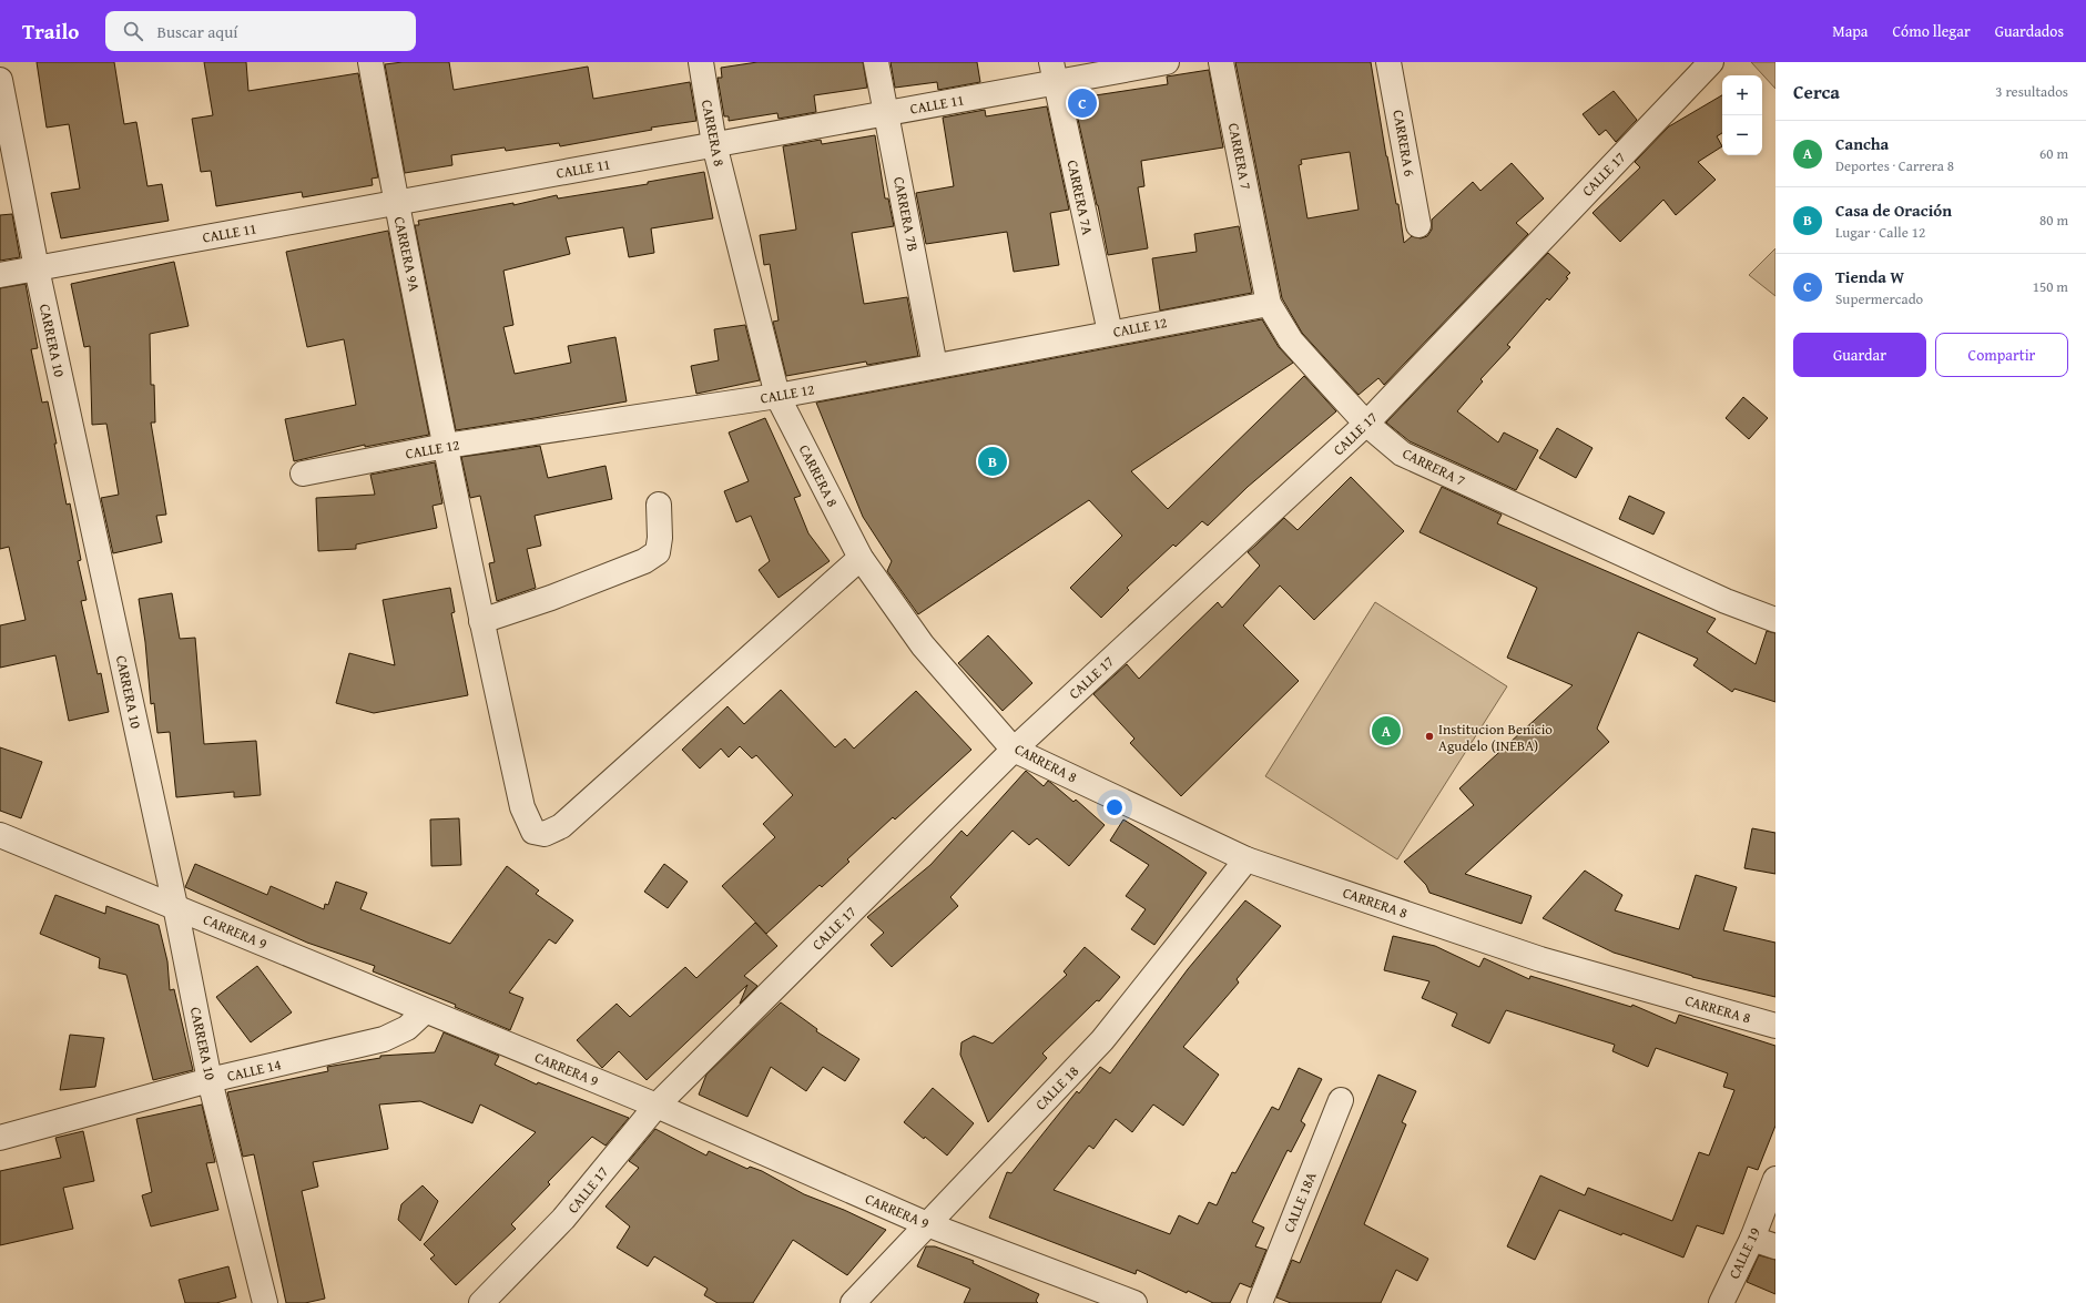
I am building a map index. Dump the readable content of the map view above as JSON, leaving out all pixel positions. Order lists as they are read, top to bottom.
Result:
{
  "streets": {
    "street": [
      "CALLE 11",
      "CARRERA 8",
      "CARRERA 6",
      "CARRERA 7",
      "CALLE 17",
      "CARRERA 7A",
      "CARRERA 7B",
      "CARRERA 9A",
      "CALLE 12",
      "CARRERA 10",
      "CARRERA 9",
      "CALLE 14",
      "CALLE 18",
      "CALLE 18A",
      "CALLE 19"
    ]
  },
  "crossings": [
    ["CALLE 11", "CARRERA 8"],
    ["CALLE 11", "CARRERA 7A"],
    ["CALLE 11", "CARRERA 7B"],
    ["CALLE 11", "CARRERA 9A"],
    ["CALLE 11", "CARRERA 10"],
    ["CARRERA 8", "CALLE 17"],
    ["CARRERA 8", "CARRERA 9A"],
    ["CARRERA 8", "CALLE 12"],
    ["CARRERA 8", "CALLE 18"],
    ["CARRERA 7", "CALLE 17"],
    ["CARRERA 7", "CALLE 12"],
    ["CALLE 17", "CARRERA 9"],
    ["CARRERA 7A", "CALLE 12"],
    ["CARRERA 7B", "CALLE 12"],
    ["CARRERA 9A", "CALLE 12"],
    ["CARRERA 10", "CARRERA 9"],
    ["CARRERA 10", "CALLE 14"],
    ["CARRERA 9", "CALLE 14"],
    ["CARRERA 9", "CALLE 18"]
  ],
  "places": ["Institucion Benicio Agudelo (INEBA)"],
  "page": {
    "header": "Trailo",
    "search": "Buscar aquí",
    "nav": ["Mapa", "Cómo llegar", "Guardados"],
    "heading": ["Cerca", "3 resultados"],
    "map_buttons": ["+", "−"],
    "pins": ["C", "B", "A"],
    "list": [
      {
        "mark": "A",
        "name": "Cancha",
        "note": "Deportes · Carrera 8",
        "value": "60 m"
      },
      {
        "mark": "B",
        "name": "Casa de Oración",
        "note": "Lugar · Calle 12",
        "value": "80 m"
      },
      {
        "mark": "C",
        "name": "Tienda W",
        "note": "Supermercado",
        "value": "150 m"
      }
    ],
    "buttons": ["Guardar", "Compartir"]
  }
}
